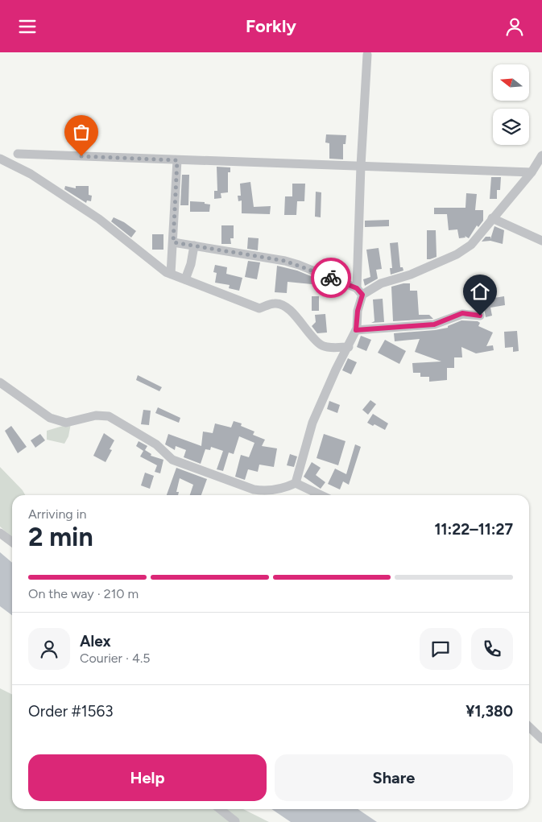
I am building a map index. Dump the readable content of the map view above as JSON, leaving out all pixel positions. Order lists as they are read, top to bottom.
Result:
{
  "north": "left",
  "page": {
    "header": "Forkly",
    "heading": ["2 min", "Arriving in", "11:22–11:27"],
    "panel": [
      "Alex",
      "Courier · 4.5",
      "Order #1563",
      "¥1,380"
    ],
    "bar": "On the way · 210 m",
    "buttons": ["Help", "Share"]
  }
}
